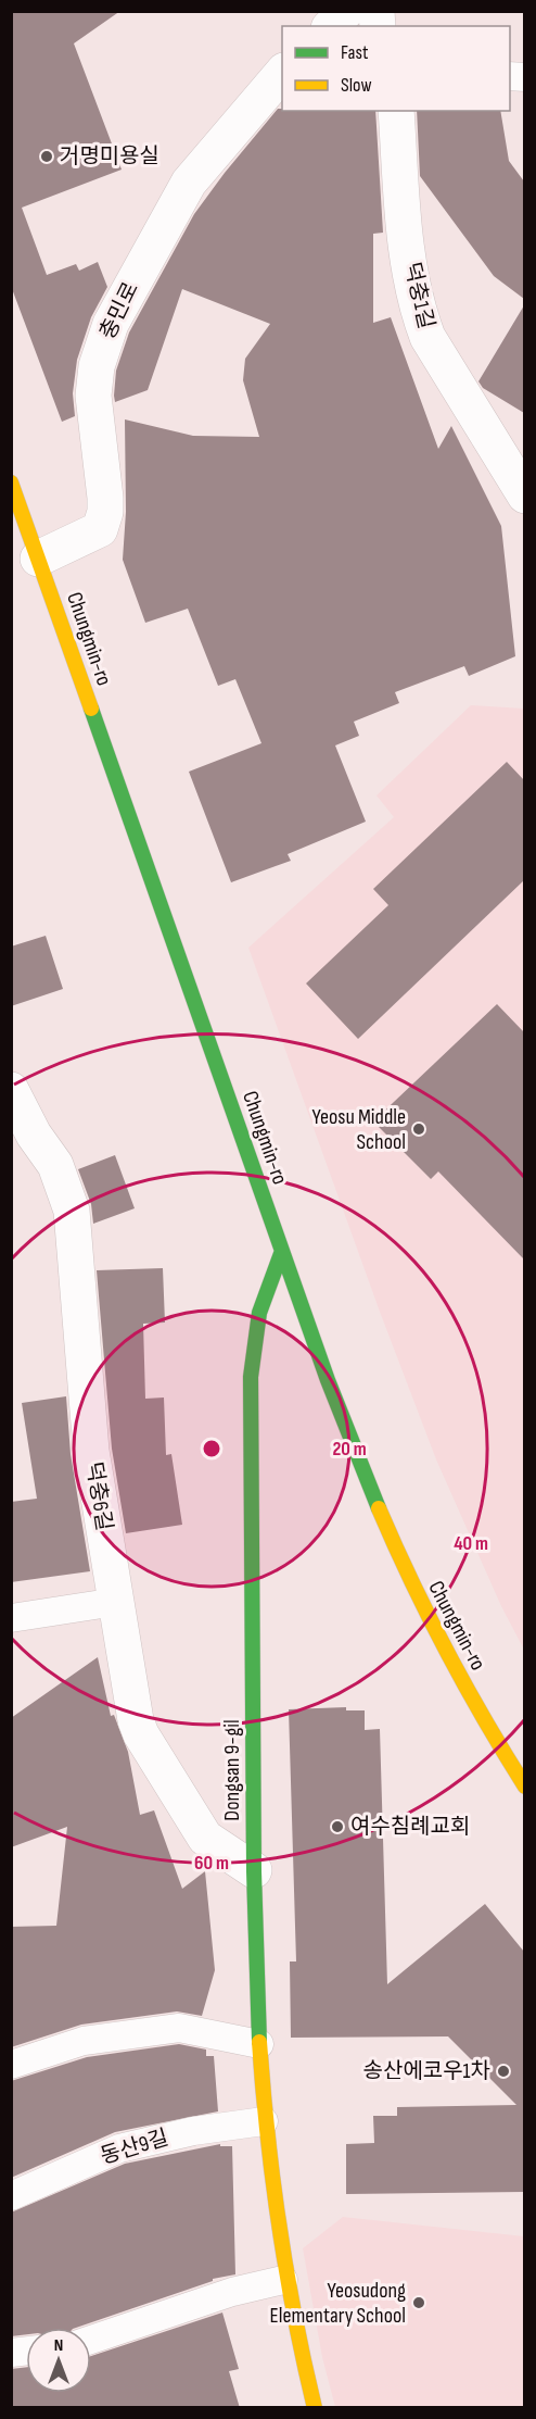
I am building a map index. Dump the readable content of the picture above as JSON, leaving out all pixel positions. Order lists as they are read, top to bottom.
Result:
{
  "streets": {
    "street": [
      "덕충1길",
      "충민로",
      "Chungmin-ro",
      "덕충6길",
      "Dongsan 9-gil"
    ],
    "lane": ["동산9길"]
  },
  "crossings": [
    ["충민로", "Chungmin-ro"],
    ["Chungmin-ro", "Dongsan 9-gil"],
    ["덕충6길", "Dongsan 9-gil"],
    ["Dongsan 9-gil", "동산9길"]
  ],
  "places": [
    "거명미용실",
    "Yeosu Middle School",
    "여수침례교회",
    "송산에코우1차",
    "Yeosudong Elementary School"
  ],
  "legend": ["Fast", "Slow"],
  "north": "top",
  "rings": ["20 m", "40 m", "60 m"]
}
